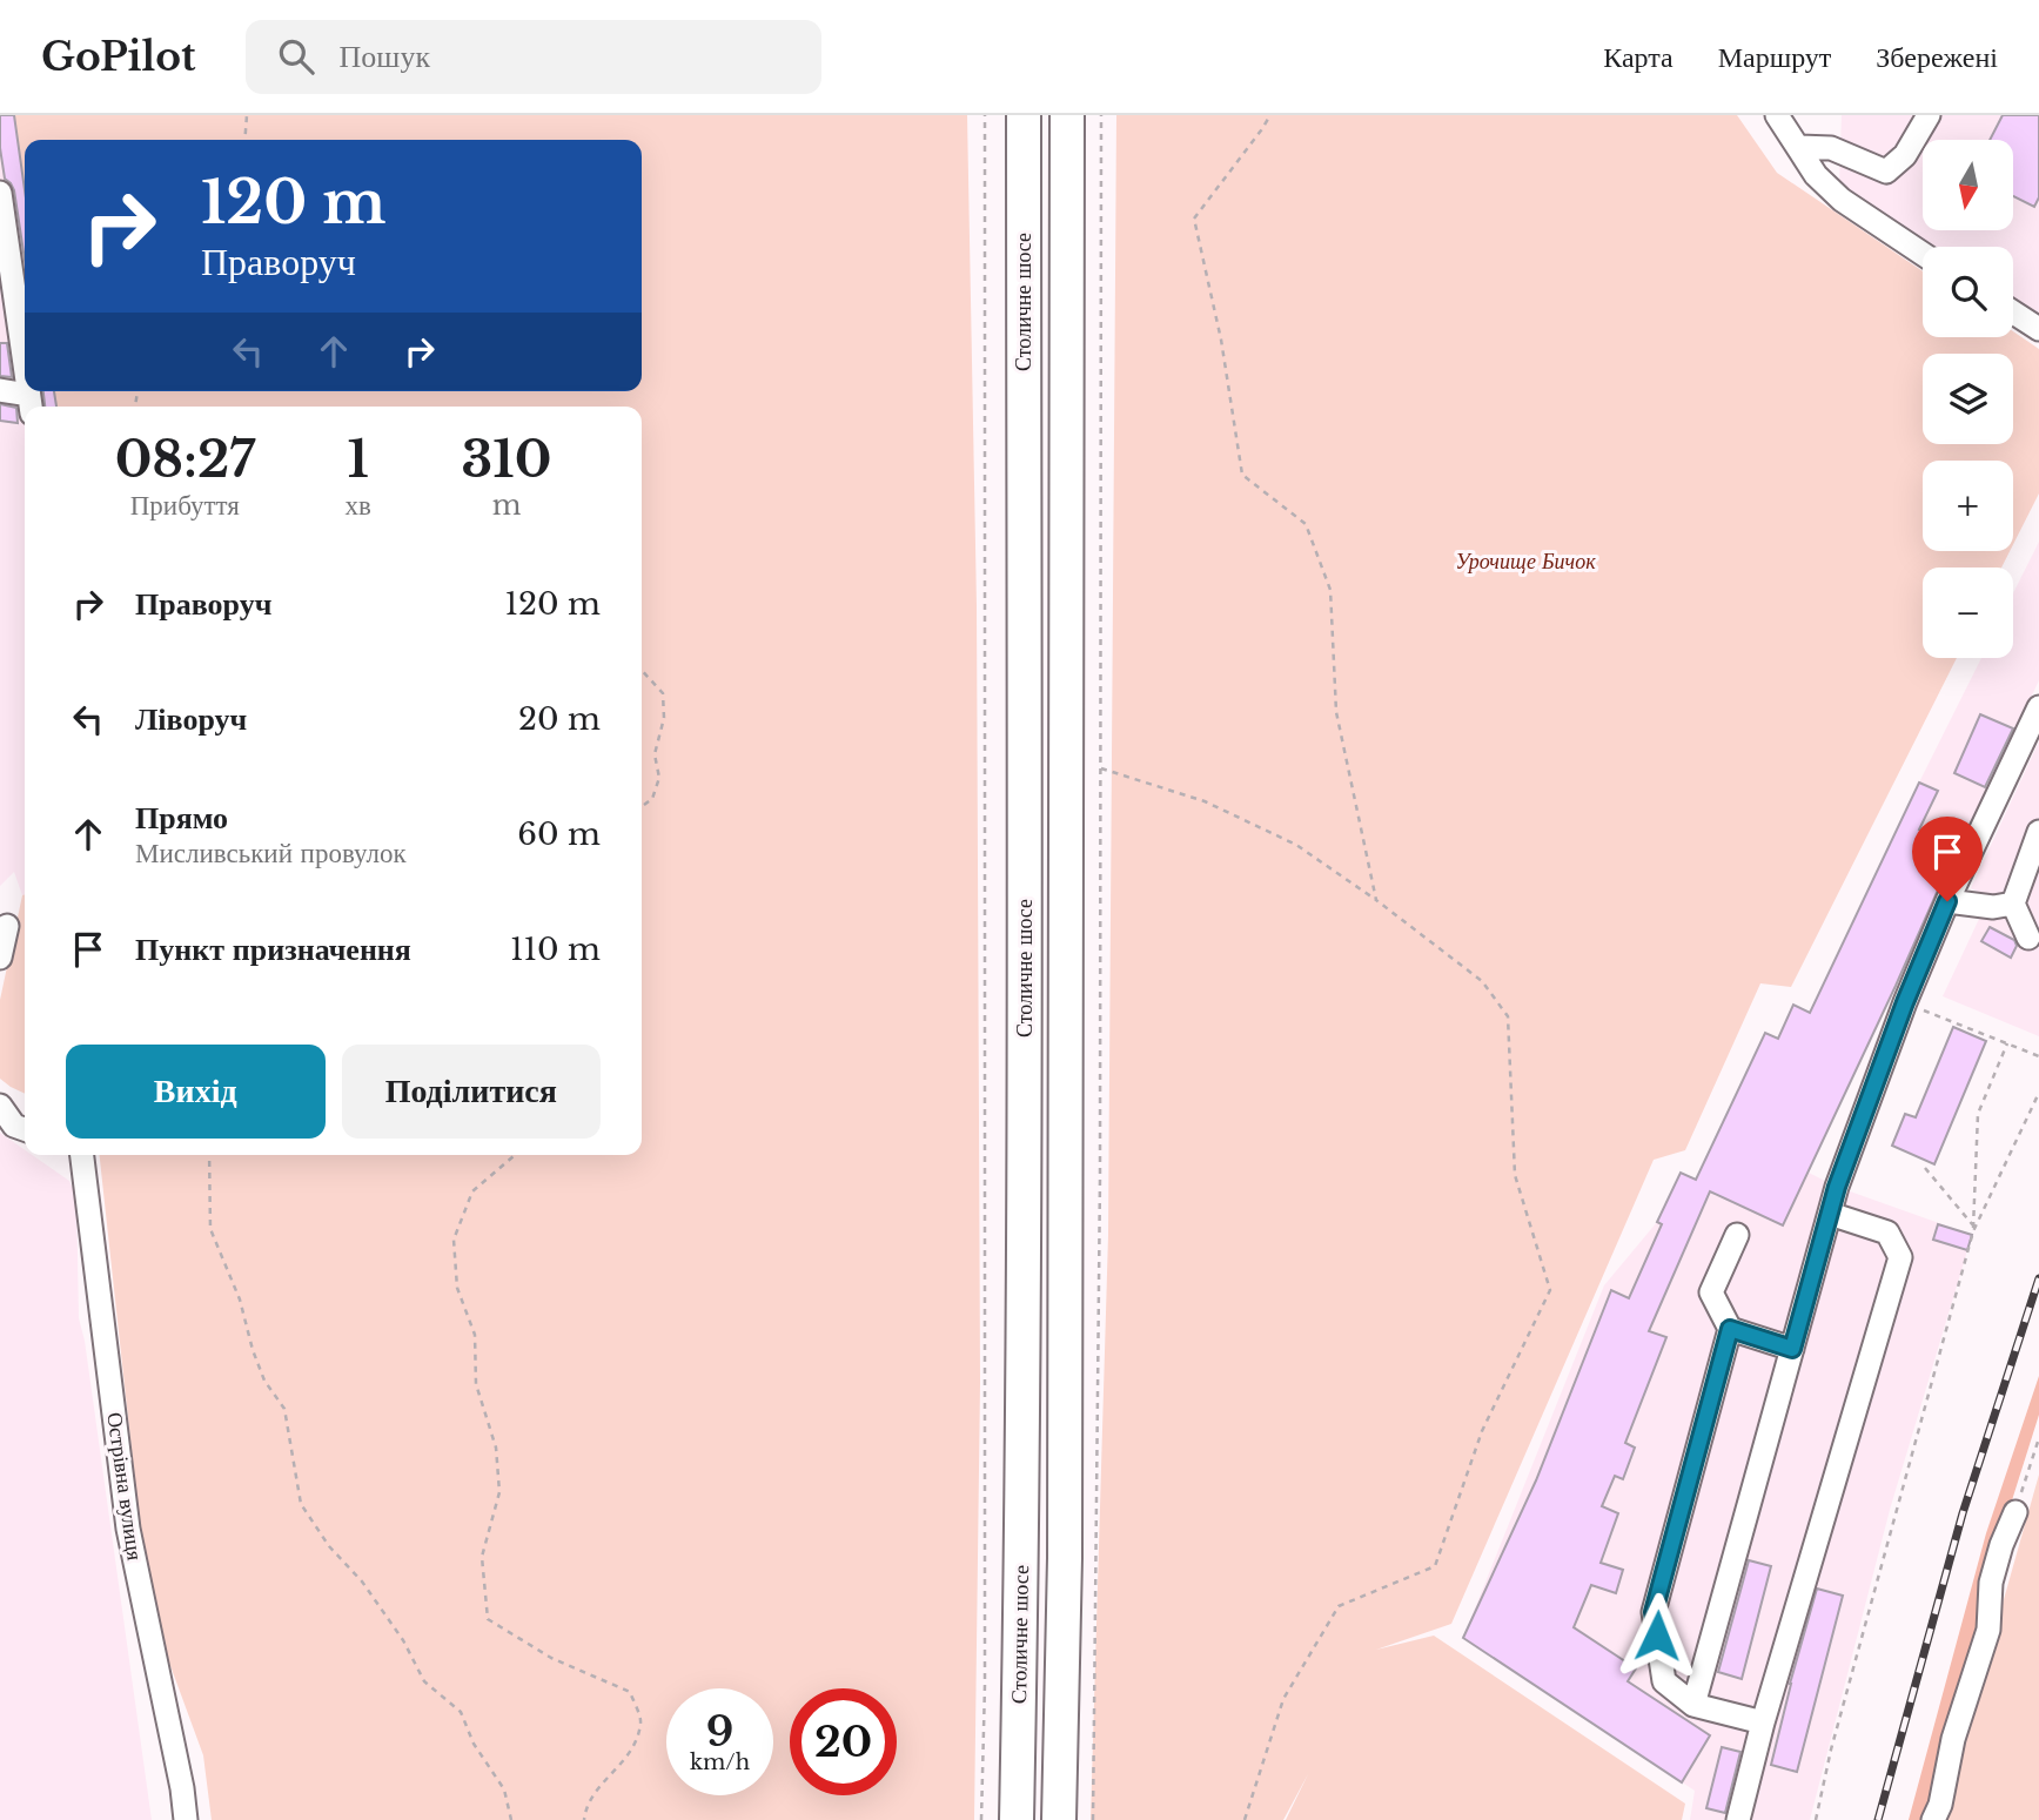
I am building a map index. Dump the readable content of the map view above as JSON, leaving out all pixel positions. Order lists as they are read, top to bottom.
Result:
{
  "streets": {
    "highway": ["Столичне шосе"],
    "lane": ["Острівна вулиця"]
  },
  "parks": ["Урочище Бичок"],
  "north": "bottom",
  "page": {
    "header": "GoPilot",
    "search": "Пошук",
    "nav": ["Карта", "Маршрут", "Збережені"],
    "map_buttons": ["+", "−"],
    "turn": ["120 m", "Праворуч"],
    "eta": [
      "08:27",
      "Прибуття",
      "1",
      "хв",
      "310",
      "m"
    ],
    "list": [
      {
        "name": "Праворуч",
        "value": "120 m"
      },
      {
        "name": "Ліворуч",
        "value": "20 m"
      },
      {
        "name": "Прямо",
        "note": "Мисливський провулок",
        "value": "60 m"
      },
      {
        "name": "Пункт призначення",
        "value": "110 m"
      }
    ],
    "buttons": ["Вихід", "Поділитися"],
    "speed": "9 km/h",
    "limit": "20"
  }
}
